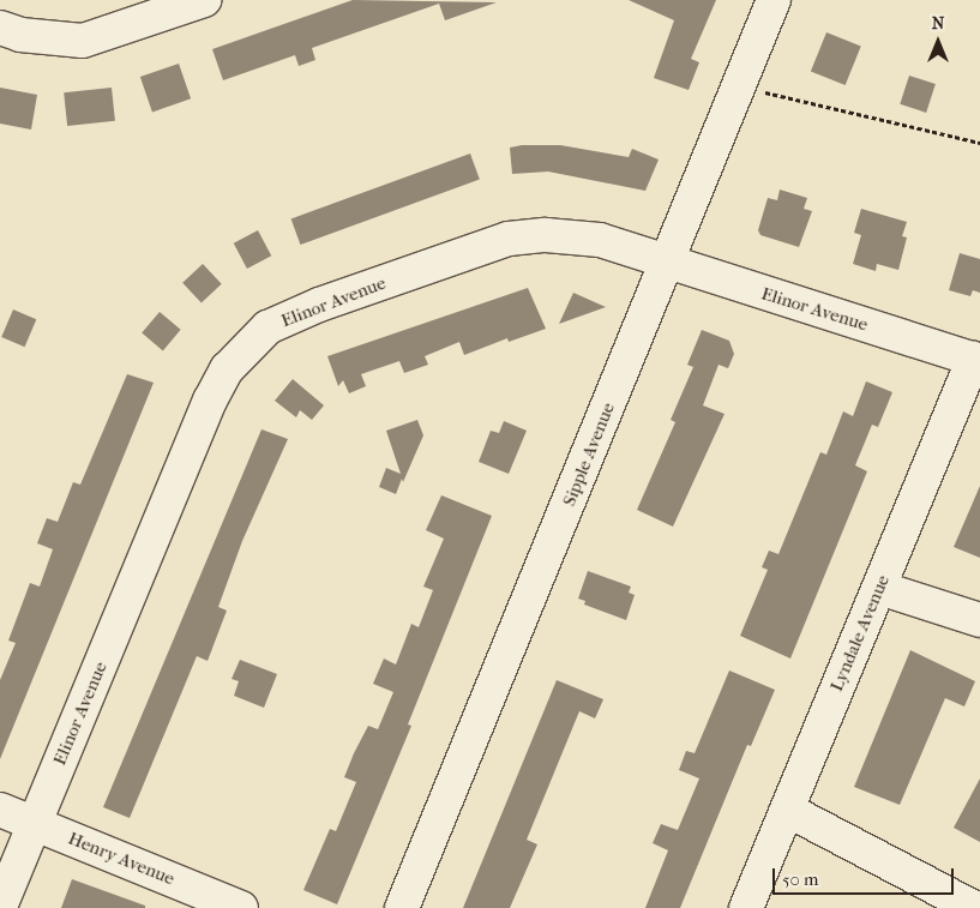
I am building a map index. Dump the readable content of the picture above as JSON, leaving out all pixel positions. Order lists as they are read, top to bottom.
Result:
{
  "streets": {
    "street": [
      "Elinor Avenue",
      "Sipple Avenue",
      "Lyndale Avenue",
      "Henry Avenue"
    ]
  },
  "crossings": [
    ["Elinor Avenue", "Sipple Avenue"],
    ["Elinor Avenue", "Lyndale Avenue"],
    ["Elinor Avenue", "Henry Avenue"]
  ],
  "scale_bar": "50 m",
  "north": "top"
}
